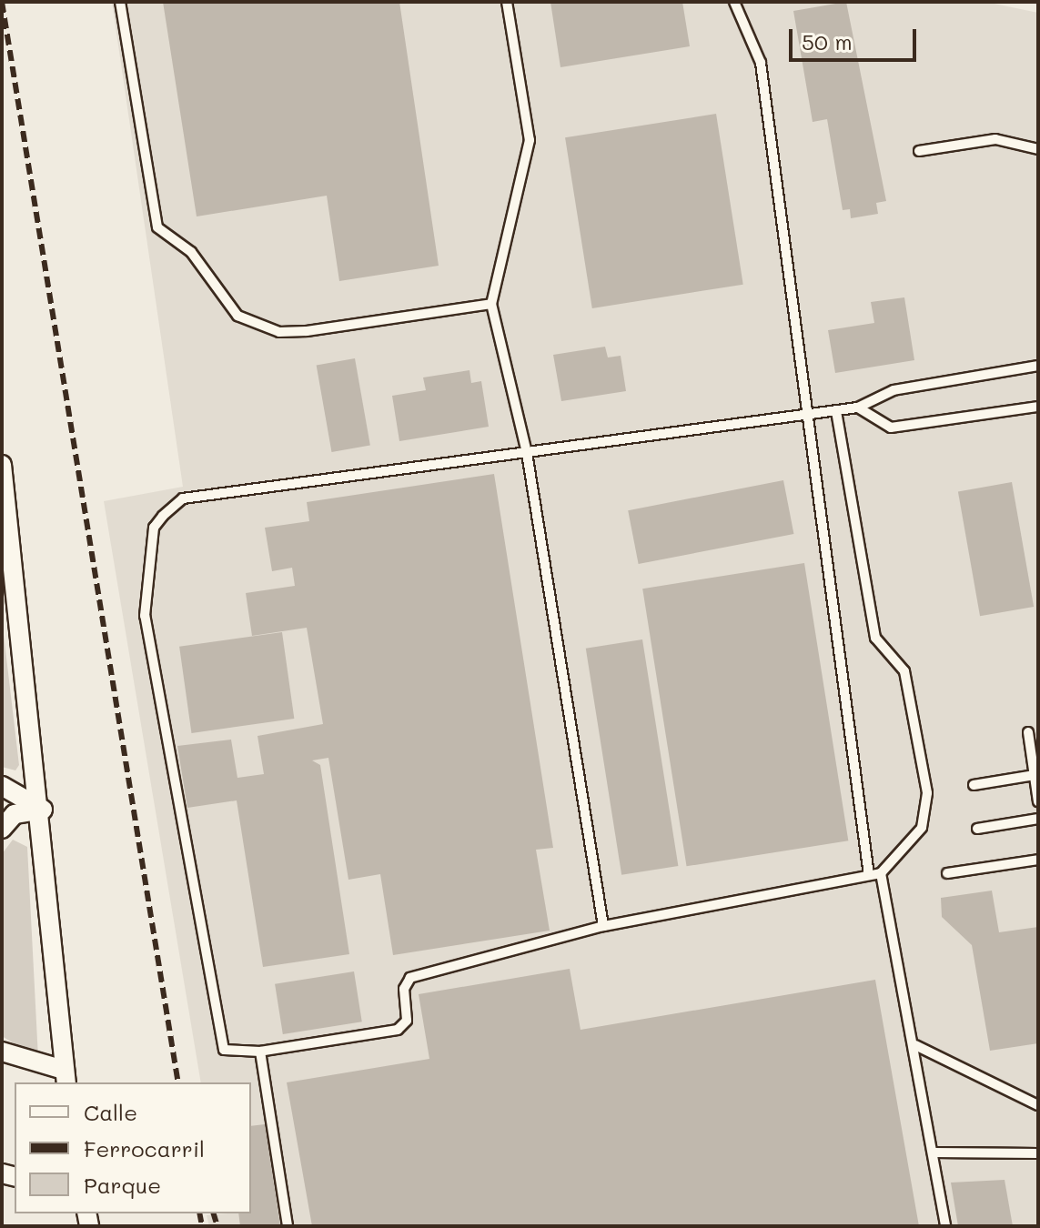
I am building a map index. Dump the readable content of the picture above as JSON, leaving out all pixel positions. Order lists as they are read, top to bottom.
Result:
{
  "legend": ["Calle", "Ferrocarril", "Parque"],
  "scale_bar": "50 m"
}
